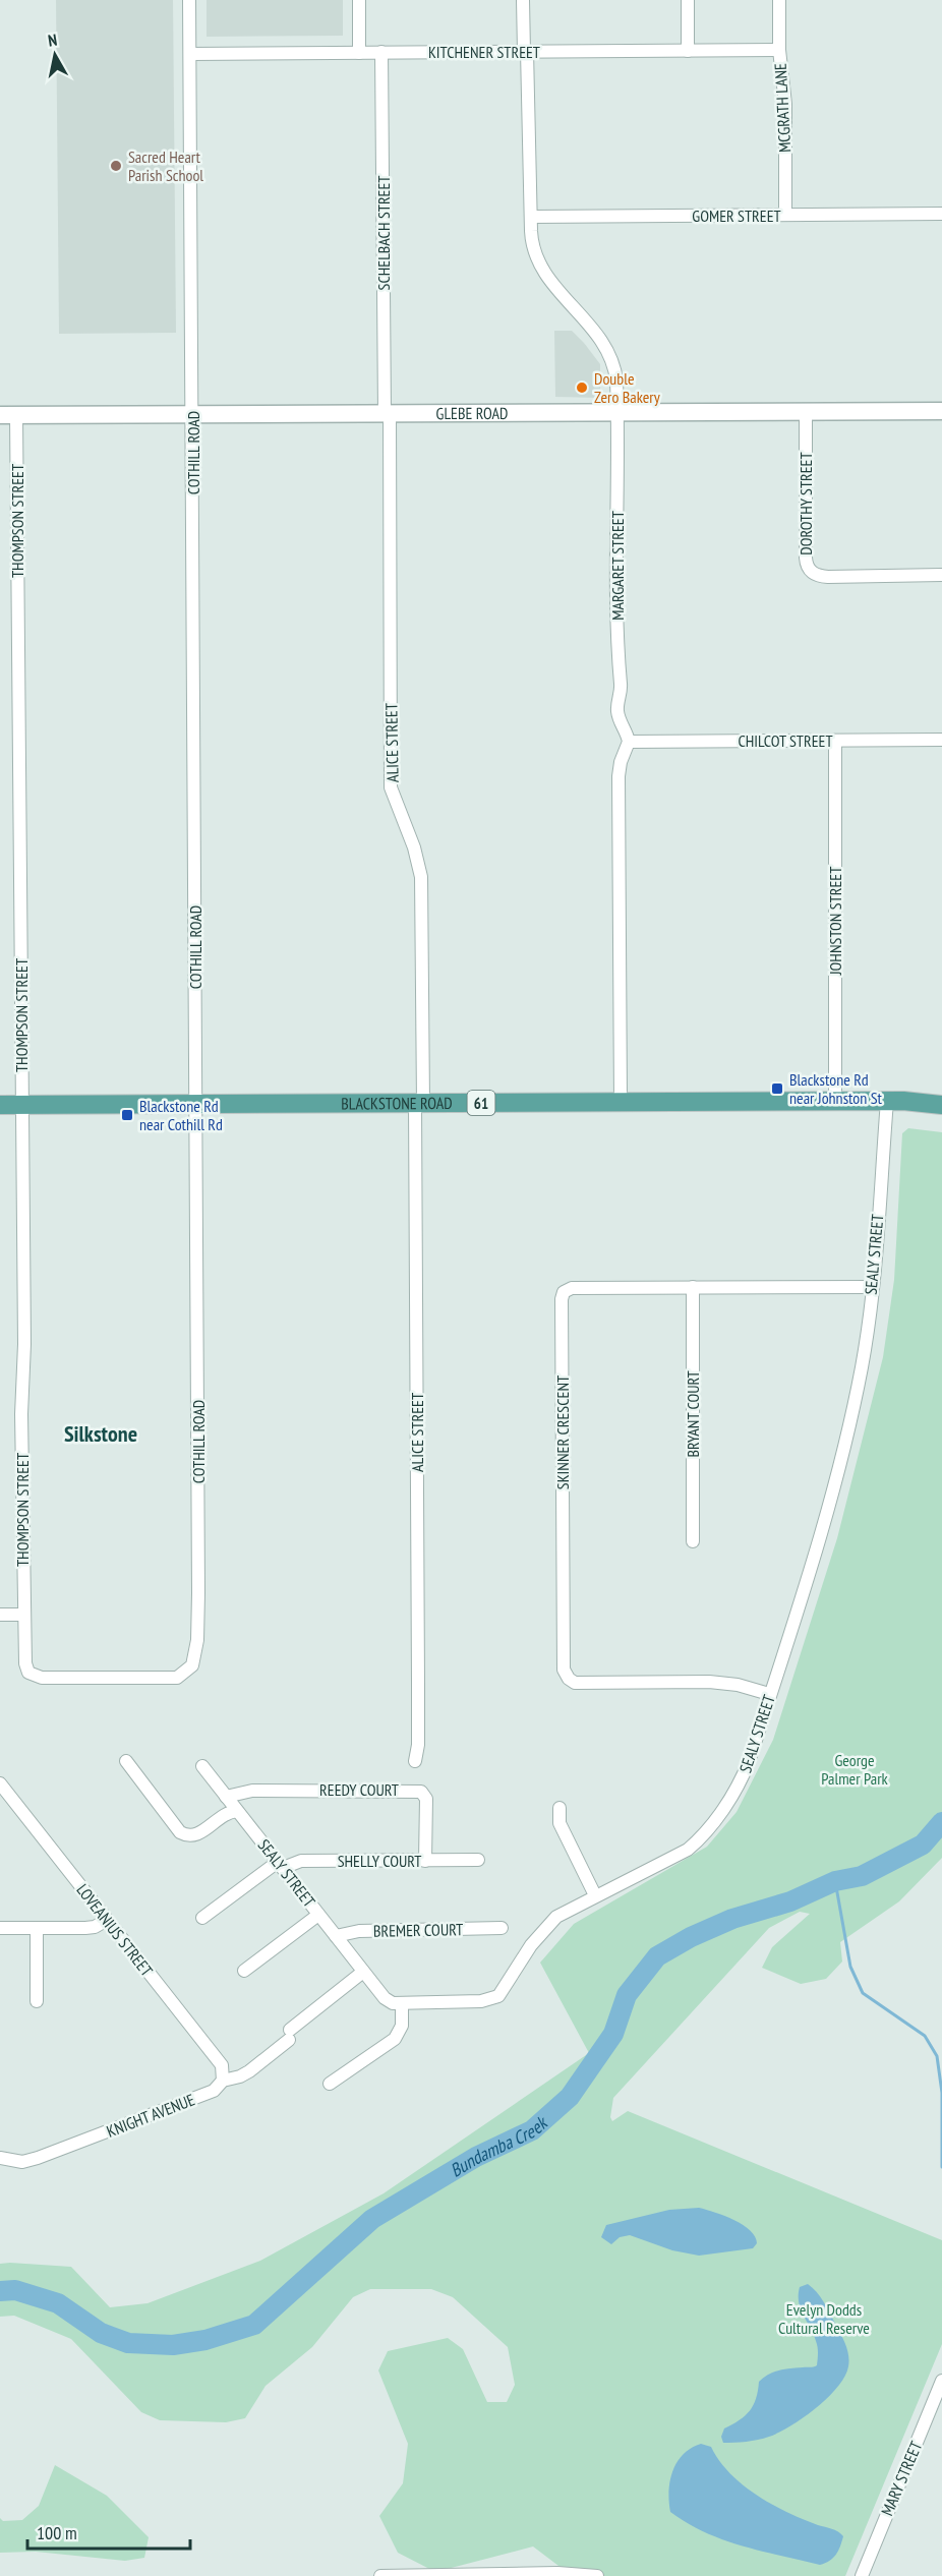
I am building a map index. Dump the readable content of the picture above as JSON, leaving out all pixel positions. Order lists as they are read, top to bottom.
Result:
{
  "streets": {
    "main road": ["61", "BLACKSTONE ROAD"],
    "street": [
      "KITCHENER STREET",
      "MCGRATH LANE",
      "GOMER STREET",
      "SCHELBACH STREET",
      "GLEBE ROAD",
      "COTHILL ROAD",
      "DOROTHY STREET",
      "THOMPSON STREET",
      "MARGARET STREET",
      "CHILCOT STREET",
      "ALICE STREET",
      "JOHNSTON STREET",
      "SEALY STREET",
      "BRYANT COURT",
      "SKINNER CRESCENT",
      "REEDY COURT",
      "SHELLY COURT",
      "LOVEANIUS STREET",
      "BREMER COURT",
      "KNIGHT AVENUE",
      "MARY STREET"
    ]
  },
  "crossings": [
    ["KITCHENER STREET", "MCGRATH LANE"],
    ["KITCHENER STREET", "SCHELBACH STREET"],
    ["KITCHENER STREET", "COTHILL ROAD"],
    ["KITCHENER STREET", "MARGARET STREET"],
    ["MCGRATH LANE", "GOMER STREET"],
    ["GOMER STREET", "MARGARET STREET"],
    ["SCHELBACH STREET", "GLEBE ROAD"],
    ["SCHELBACH STREET", "ALICE STREET"],
    ["GLEBE ROAD", "COTHILL ROAD"],
    ["GLEBE ROAD", "DOROTHY STREET"],
    ["GLEBE ROAD", "THOMPSON STREET"],
    ["GLEBE ROAD", "MARGARET STREET"],
    ["GLEBE ROAD", "ALICE STREET"],
    ["COTHILL ROAD", "THOMPSON STREET"],
    ["COTHILL ROAD", "BLACKSTONE ROAD"],
    ["THOMPSON STREET", "BLACKSTONE ROAD"],
    ["MARGARET STREET", "CHILCOT STREET"],
    ["CHILCOT STREET", "JOHNSTON STREET"],
    ["ALICE STREET", "BLACKSTONE ROAD"],
    ["JOHNSTON STREET", "BLACKSTONE ROAD"],
    ["BLACKSTONE ROAD", "SEALY STREET"],
    ["SEALY STREET", "SKINNER CRESCENT"],
    ["SEALY STREET", "REEDY COURT"],
    ["SEALY STREET", "SHELLY COURT"],
    ["SEALY STREET", "BREMER COURT"],
    ["SEALY STREET", "KNIGHT AVENUE"],
    ["BRYANT COURT", "SKINNER CRESCENT"],
    ["REEDY COURT", "SHELLY COURT"],
    ["LOVEANIUS STREET", "KNIGHT AVENUE"]
  ],
  "districts": ["Silkstone"],
  "water": ["Bundamba Creek"],
  "parks": ["George Palmer Park", "Evelyn Dodds Cultural Reserve"],
  "places": {
    "other": ["Sacred Heart Parish School", "Double Zero Bakery"],
    "transit": ["Blackstone Rd near Johnston St", "Blackstone Rd near Cothill Rd"]
  },
  "scale_bar": "100 m",
  "north": "top"
}
